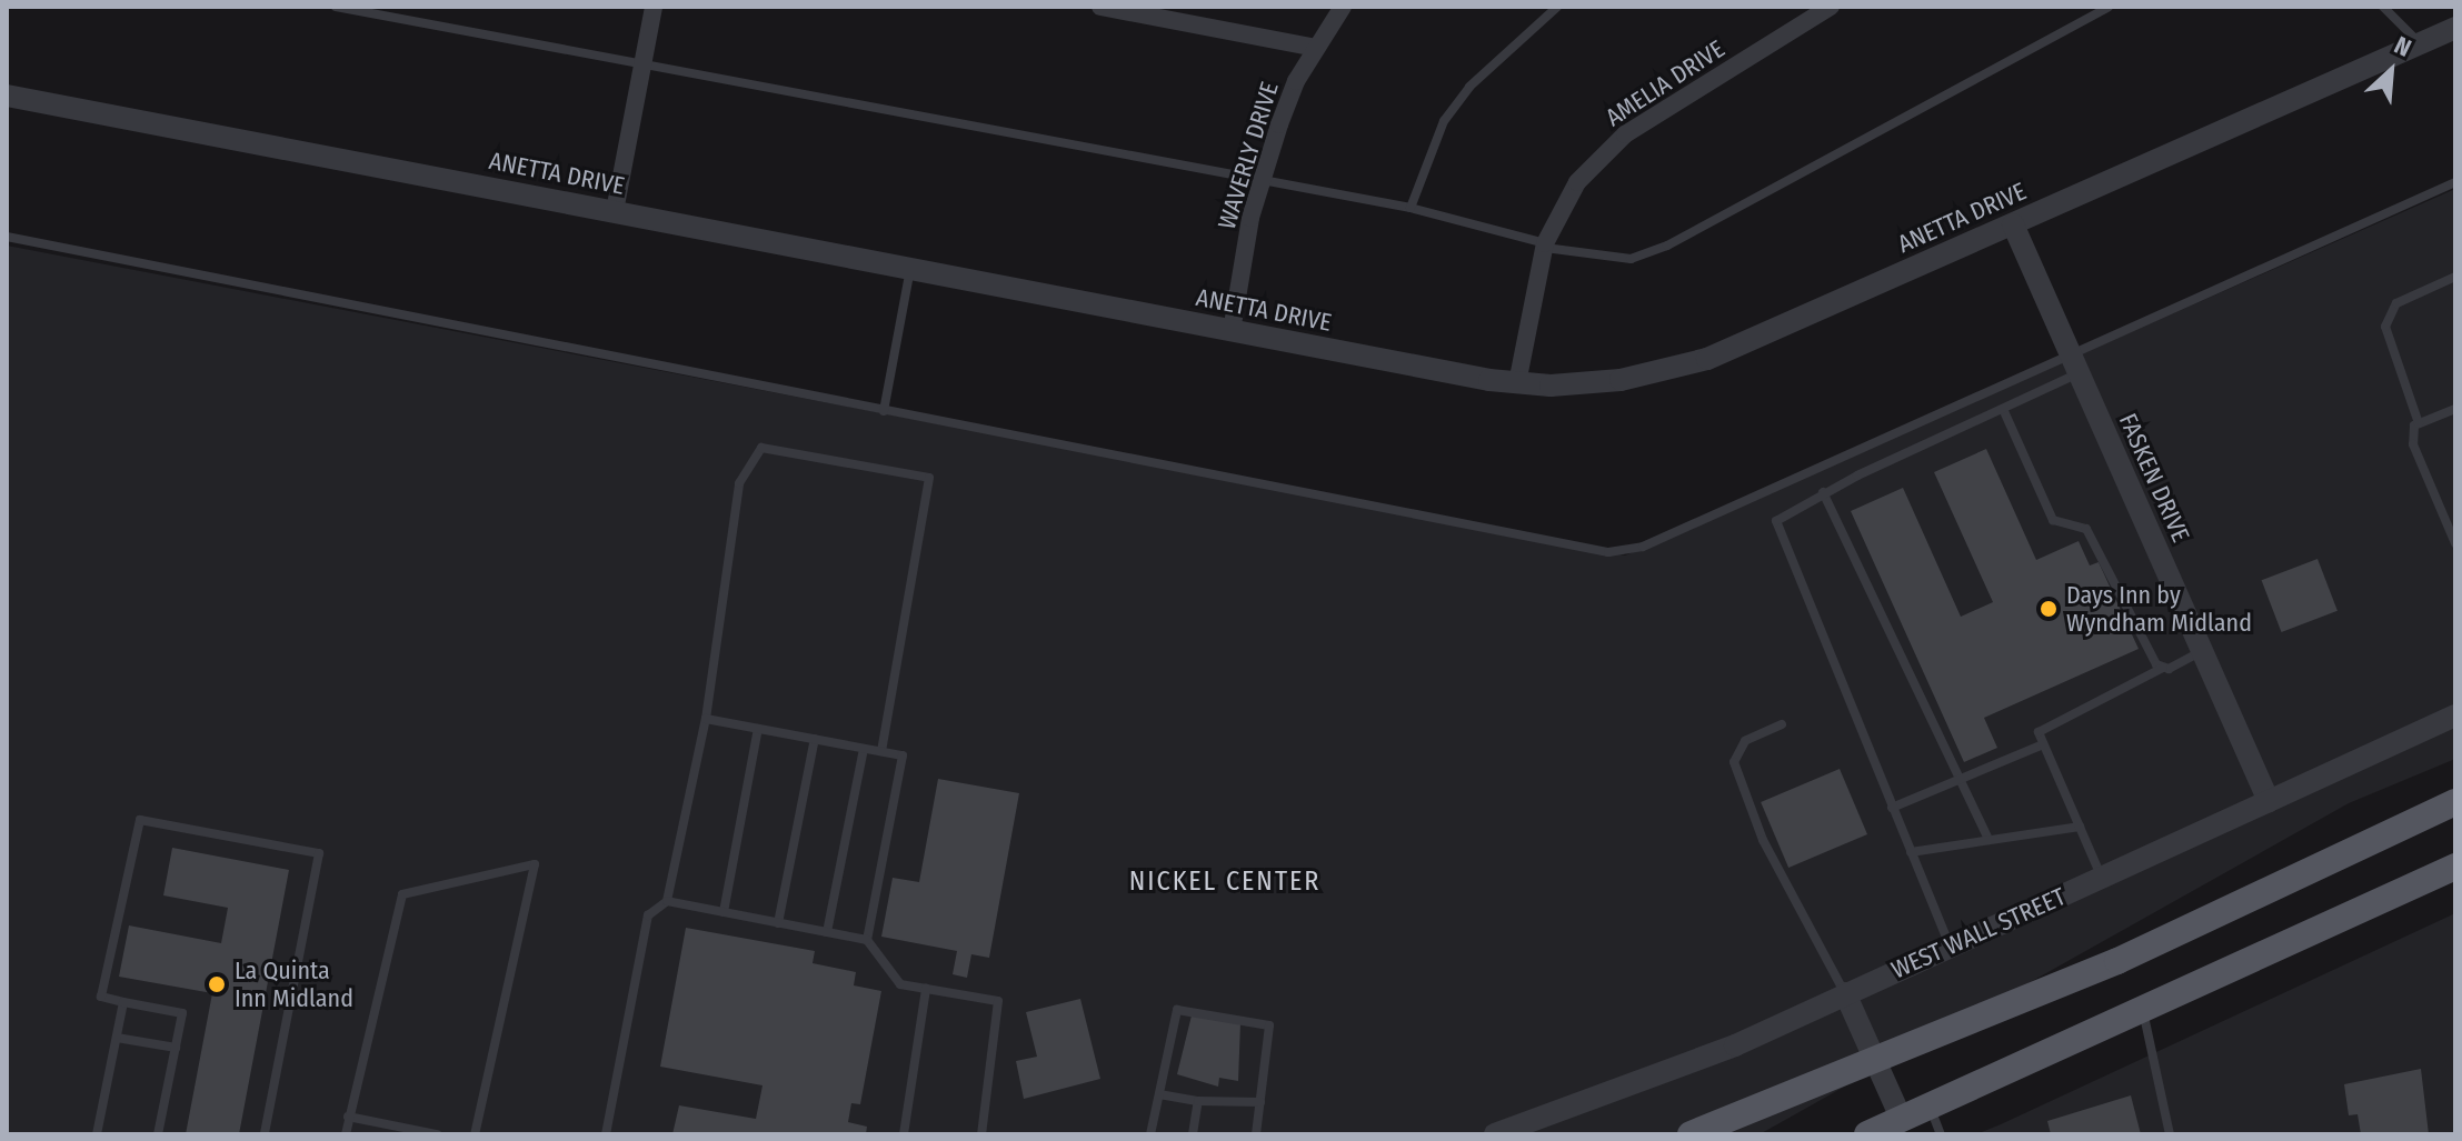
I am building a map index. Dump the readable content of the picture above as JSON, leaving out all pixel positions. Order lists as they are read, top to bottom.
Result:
{
  "streets": {
    "street": [
      "AMELIA DRIVE",
      "WAVERLY DRIVE",
      "ANETTA DRIVE",
      "FASKEN DRIVE",
      "WEST WALL STREET"
    ]
  },
  "crossings": [
    ["AMELIA DRIVE", "ANETTA DRIVE"],
    ["WAVERLY DRIVE", "ANETTA DRIVE"],
    ["ANETTA DRIVE", "FASKEN DRIVE"],
    ["FASKEN DRIVE", "WEST WALL STREET"]
  ],
  "districts": ["NICKEL CENTER"],
  "places": ["Days Inn by Wyndham Midland", "La Quinta Inn Midland"],
  "north": "top right"
}
